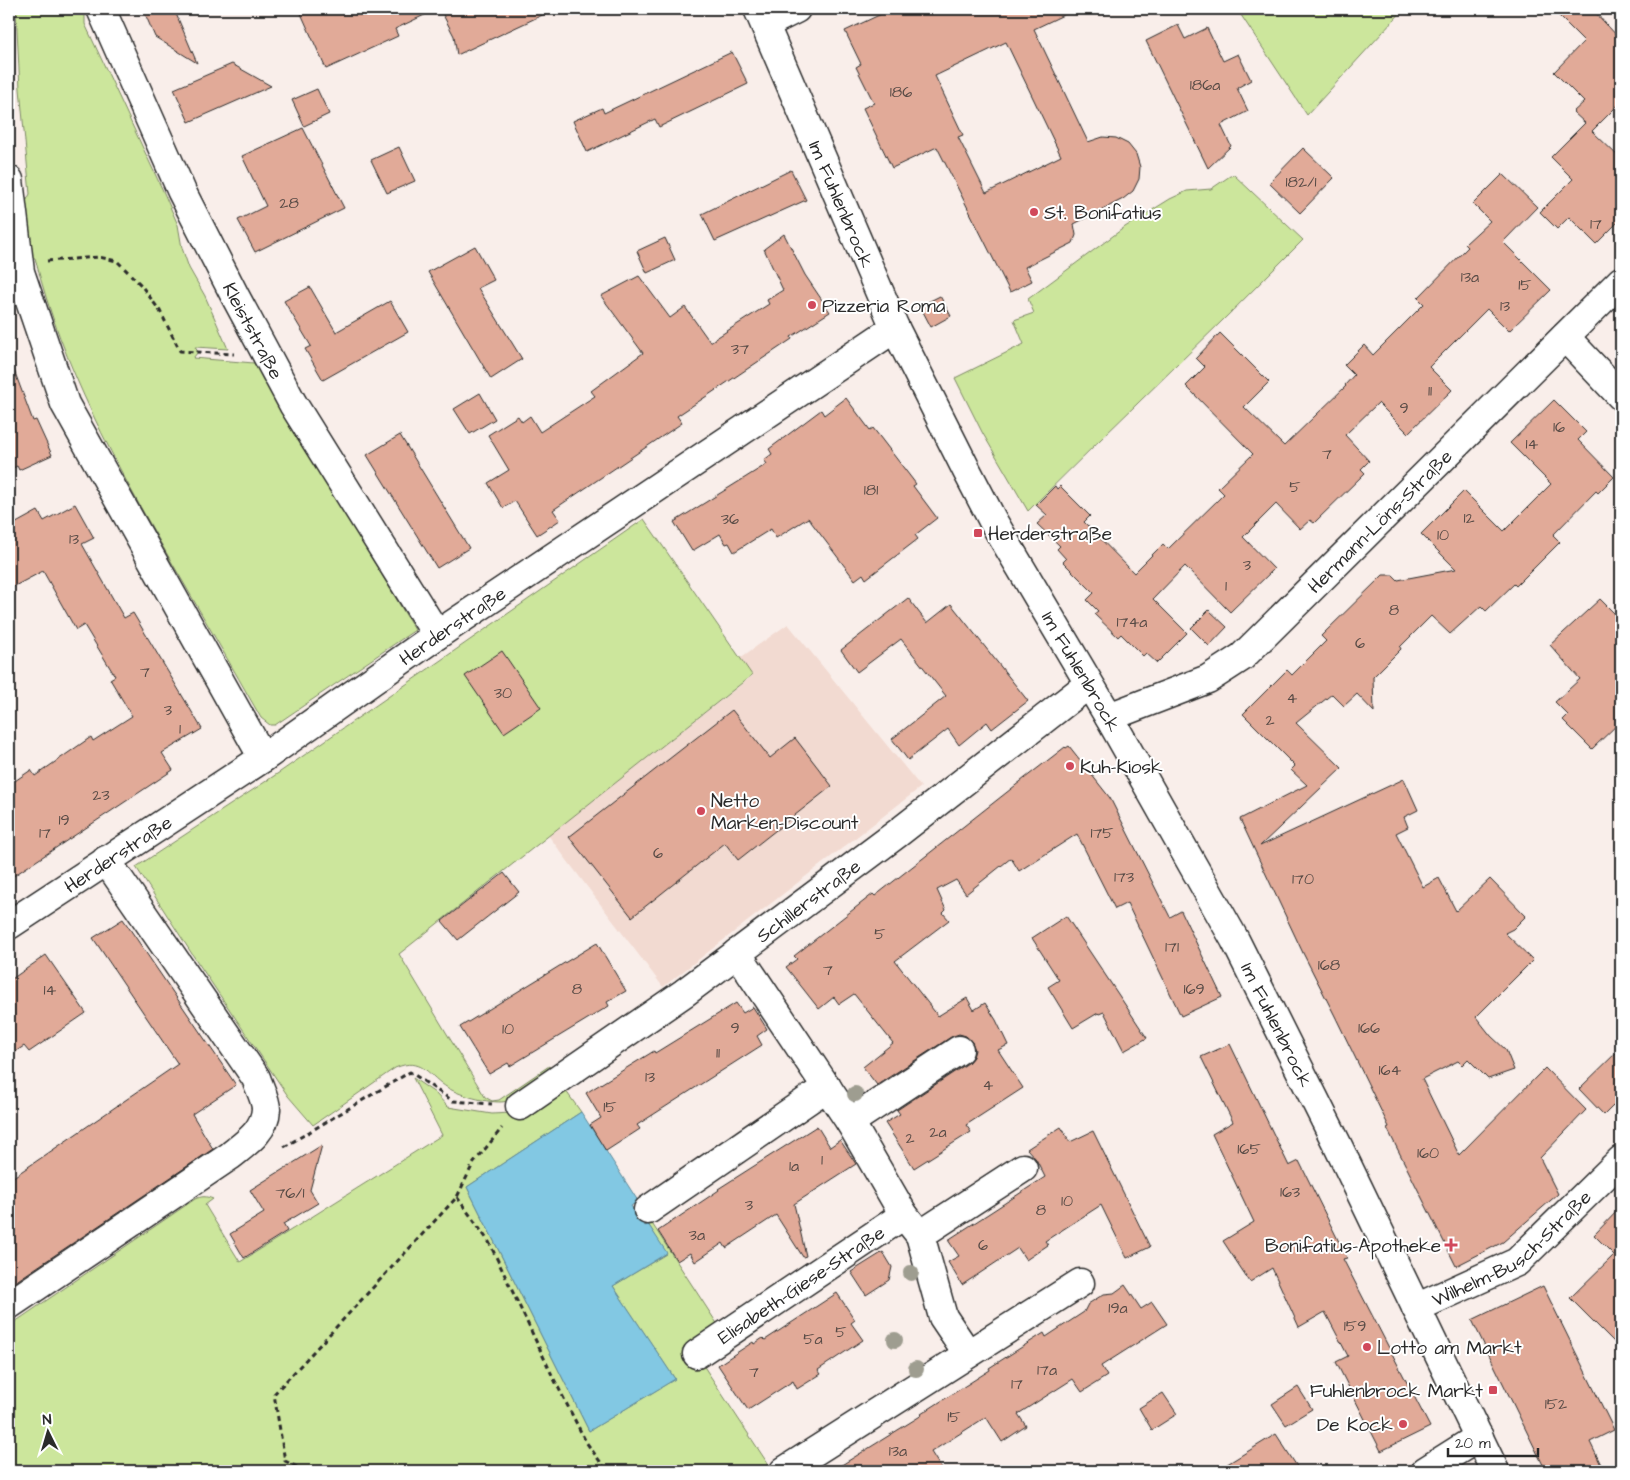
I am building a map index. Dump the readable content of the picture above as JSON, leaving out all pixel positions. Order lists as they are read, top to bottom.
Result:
{
  "streets": {
    "street": [
      "Im Fuhlenbrock",
      "Kleiststraße",
      "Hermann-Löns-Straße",
      "Herderstraße",
      "Schillerstraße",
      "Wilhelm-Busch-Straße",
      "Elisabeth-Giese-Straße"
    ]
  },
  "crossings": [
    ["Im Fuhlenbrock", "Hermann-Löns-Straße"],
    ["Im Fuhlenbrock", "Herderstraße"],
    ["Im Fuhlenbrock", "Schillerstraße"],
    ["Im Fuhlenbrock", "Wilhelm-Busch-Straße"],
    ["Kleiststraße", "Herderstraße"],
    ["Schillerstraße", "Elisabeth-Giese-Straße"]
  ],
  "places": {
    "other": [
      "St. Bonifatius",
      "Pizzeria Roma",
      "Kuh-Kiosk",
      "Netto Marken-Discount",
      "Lotto am Markt",
      "De Kock"
    ],
    "transit": ["Herderstraße", "Fuhlenbrock Markt"],
    "health": ["Bonifatius-Apotheke"]
  },
  "house_numbers": [
    "186a",
    "186",
    "182/1",
    "28",
    "17",
    "13a",
    "15",
    "13",
    "37",
    "11",
    "9",
    "16",
    "14",
    "7",
    "5",
    "181",
    "12",
    "36",
    "10",
    "13",
    "3",
    "1",
    "8",
    "174a",
    "6",
    "7",
    "30",
    "4",
    "3",
    "2",
    "1",
    "23",
    "19",
    "17",
    "175",
    "6",
    "173",
    "170",
    "5",
    "171",
    "168",
    "7",
    "8",
    "169",
    "14",
    "9",
    "166",
    "10",
    "11",
    "164",
    "13",
    "4",
    "15",
    "2a",
    "2",
    "165",
    "160",
    "1",
    "1a",
    "163",
    "76/1",
    "10",
    "3",
    "8",
    "3a",
    "6",
    "19a",
    "159",
    "5",
    "5a",
    "17a",
    "7",
    "17",
    "152",
    "15",
    "13a"
  ],
  "scale_bar": "20 m",
  "north": "top"
}
